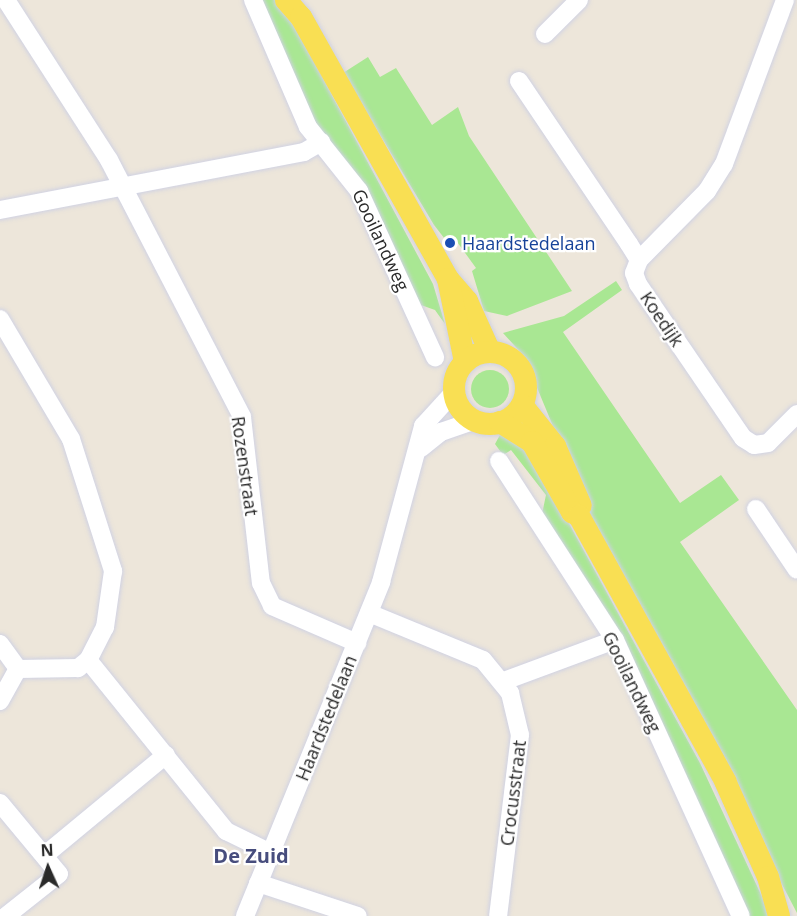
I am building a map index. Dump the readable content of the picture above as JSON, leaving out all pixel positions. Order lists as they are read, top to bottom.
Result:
{
  "streets": {
    "main road": ["Gooilandweg"],
    "street": [
      "Koedijk",
      "Rozenstraat",
      "Haardstedelaan",
      "Crocusstraat"
    ]
  },
  "crossings": [
    ["Gooilandweg", "Haardstedelaan"],
    ["Rozenstraat", "Haardstedelaan"],
    ["Haardstedelaan", "Crocusstraat"]
  ],
  "districts": ["De Zuid"],
  "places": ["Haardstedelaan"],
  "north": "top"
}
